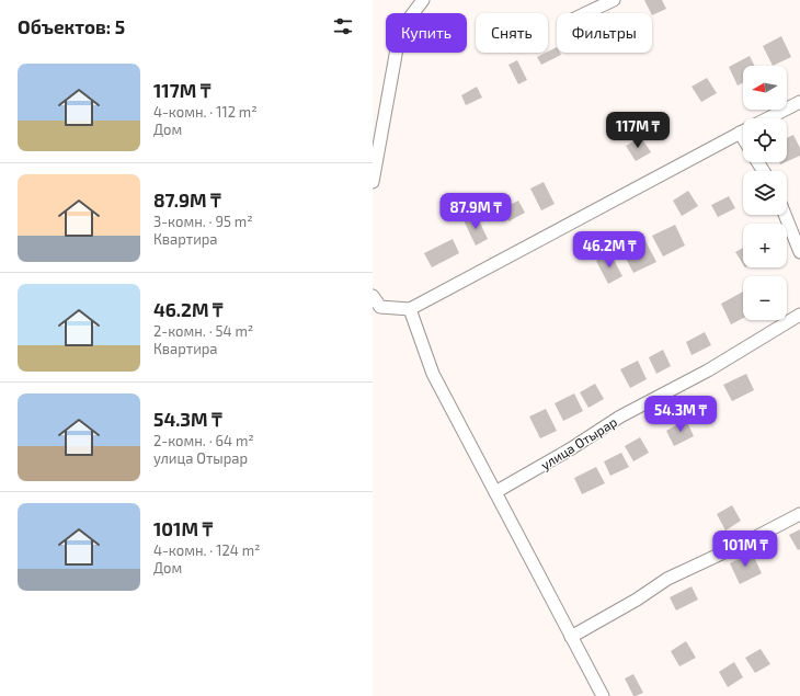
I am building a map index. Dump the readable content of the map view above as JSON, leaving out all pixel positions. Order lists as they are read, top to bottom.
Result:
{
  "streets": {
    "street": ["улица Отырар"]
  },
  "north": "left",
  "page": {
    "heading": "Объектов: 5",
    "chip": ["Купить", "Снять", "Фильтры"],
    "list": [
      {
        "name": "117M ₸",
        "note": "4-комн. · 112 m² · Дом"
      },
      {
        "name": "87.9M ₸",
        "note": "3-комн. · 95 m² · Квартира"
      },
      {
        "name": "46.2M ₸",
        "note": "2-комн. · 54 m² · Квартира"
      },
      {
        "name": "54.3M ₸",
        "note": "2-комн. · 64 m² · улица Отырар"
      },
      {
        "name": "101M ₸",
        "note": "4-комн. · 124 m² · Дом"
      }
    ],
    "map_buttons": ["+", "−"],
    "price": [
      "117M ₸",
      "87.9M ₸",
      "46.2M ₸",
      "54.3M ₸",
      "101M ₸"
    ]
  }
}
